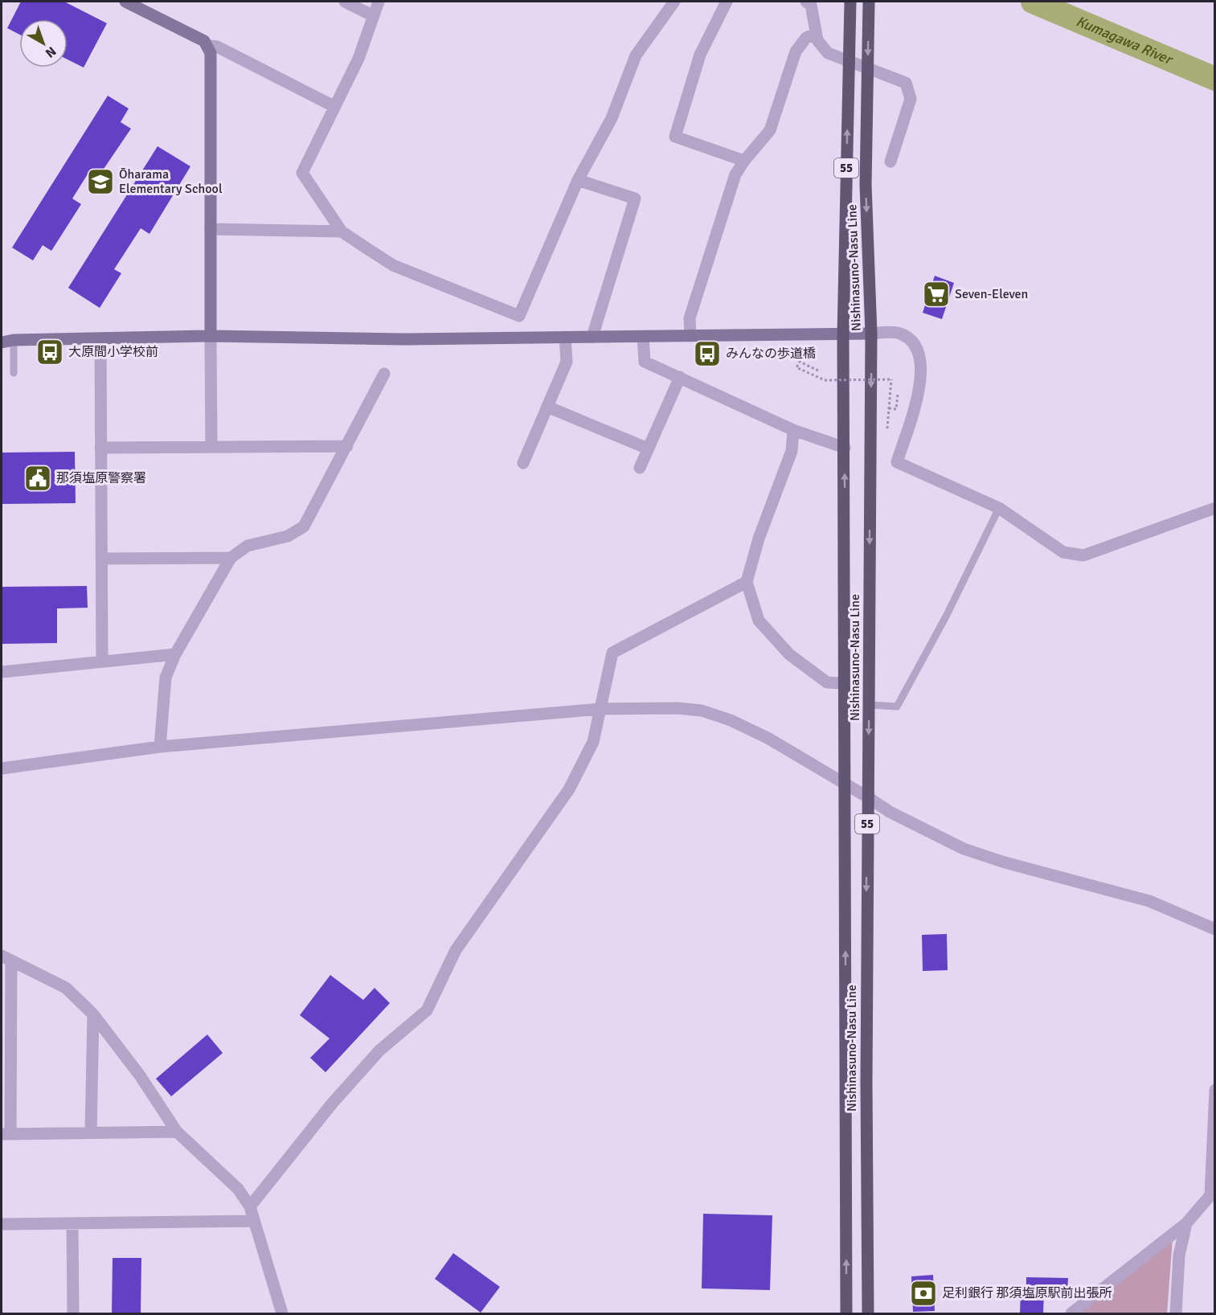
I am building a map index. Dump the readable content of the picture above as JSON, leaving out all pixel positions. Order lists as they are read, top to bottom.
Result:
{
  "streets": {
    "main road": ["55", "Nishinasuno-Nasu Line"]
  },
  "water": ["Kumagawa River"],
  "places": {
    "school or university": ["Ōharama Elementary School"],
    "supermarket": ["Seven-Eleven"],
    "bus stop": ["大原間小学校前", "みんなの歩道橋"],
    "public building": ["那須塩原警察署"],
    "bank": ["足利銀行 那須塩原駅前出張所"]
  },
  "north": "bottom right"
}
